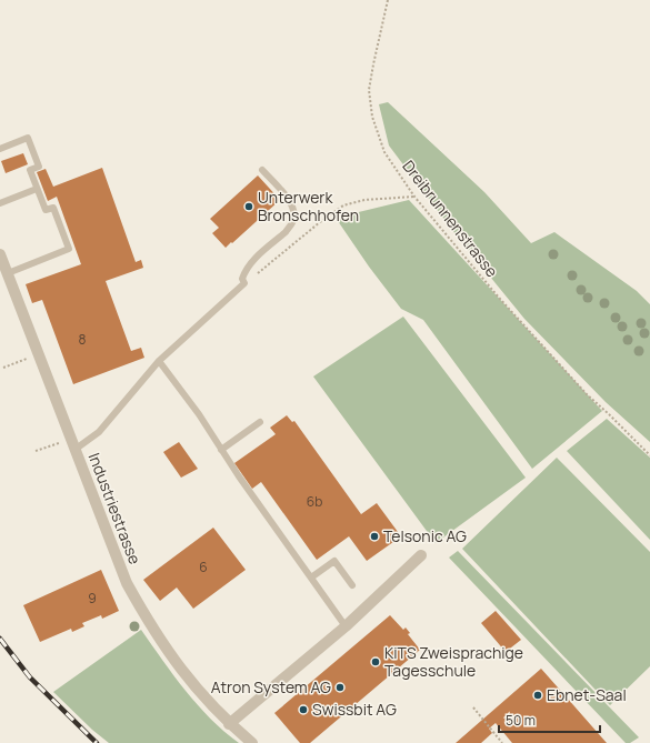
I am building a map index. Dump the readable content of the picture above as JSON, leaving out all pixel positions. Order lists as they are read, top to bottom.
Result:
{
  "streets": {
    "street": ["Industriestrasse"],
    "path": ["Dreibrunnenstrasse"]
  },
  "places": [
    "Unterwerk Bronschhofen",
    "Telsonic AG",
    "KiTS Zweisprachige Tagesschule",
    "Atron System AG",
    "Ebnet-Saal",
    "Swissbit AG"
  ],
  "house_numbers": [
    "8",
    "6b",
    "6",
    "9"
  ],
  "scale_bar": "50 m"
}
